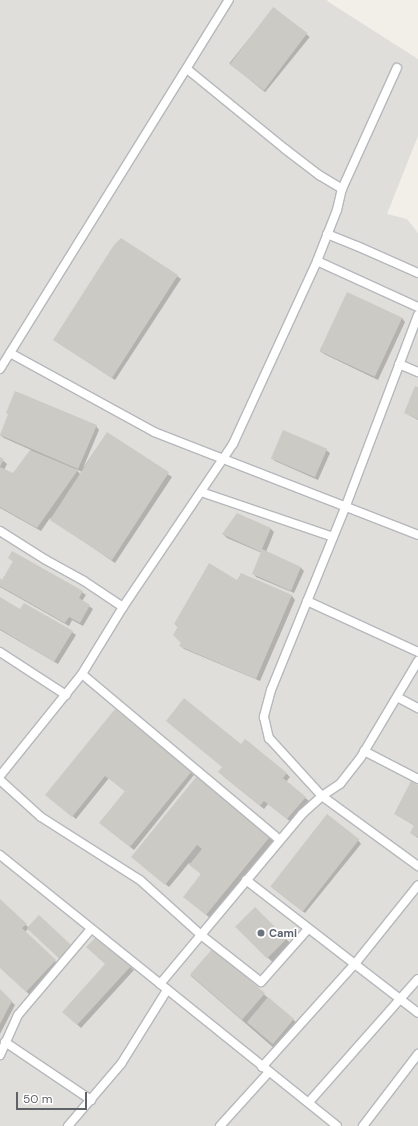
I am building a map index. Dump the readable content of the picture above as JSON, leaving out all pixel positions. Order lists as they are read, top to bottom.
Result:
{
  "places": ["Cami"],
  "scale_bar": "50 m"
}
